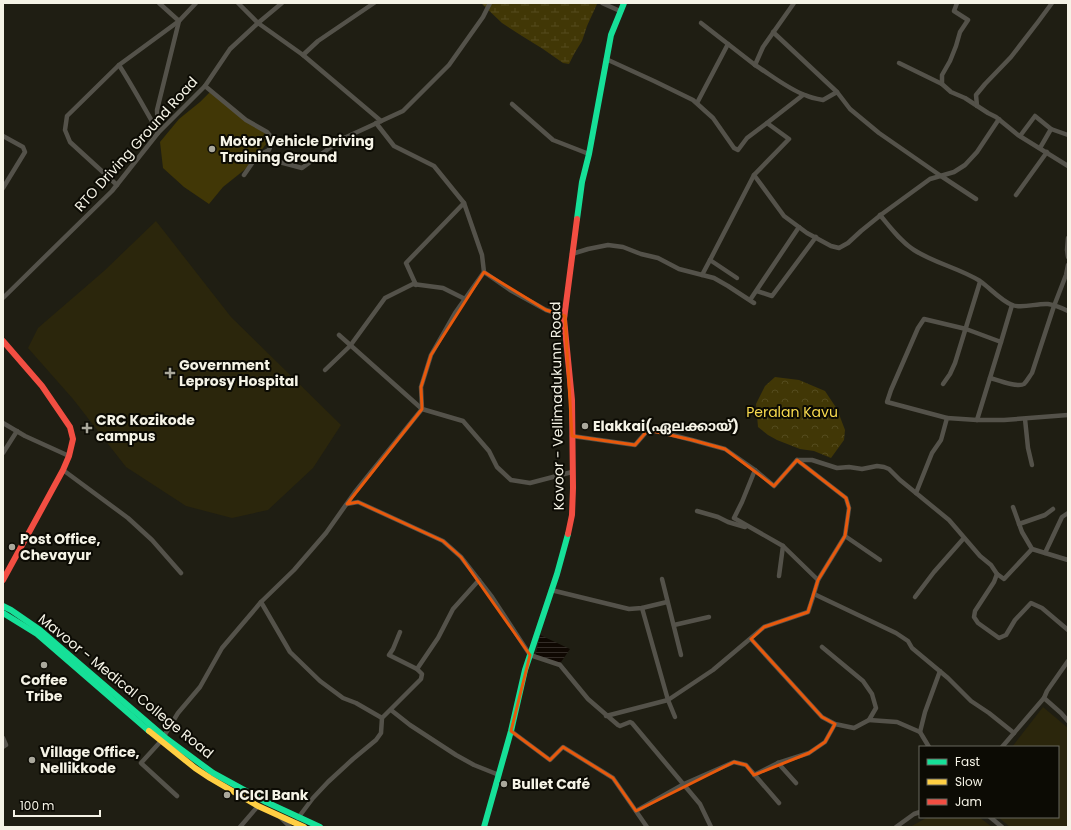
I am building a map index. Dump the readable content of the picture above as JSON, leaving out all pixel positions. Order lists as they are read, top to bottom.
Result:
{
  "streets": {
    "main road": ["Kovoor - Vellimadukunn Road", "Mavoor - Medical College Road"],
    "street": ["RTO Driving Ground Road"]
  },
  "parks": ["Peralan Kavu"],
  "places": {
    "other": [
      "Motor Vehicle Driving Training Ground",
      "Elakkai(ഏലക്കായ്)",
      "Post Office, Chevayur",
      "Coffee Tribe",
      "Village Office, Nellikkode",
      "Bullet Café",
      "ICICI Bank"
    ],
    "health": ["Government Leprosy Hospital", "CRC Kozikode campus"]
  },
  "legend": ["Fast", "Slow", "Jam"],
  "scale_bar": "100 m"
}
